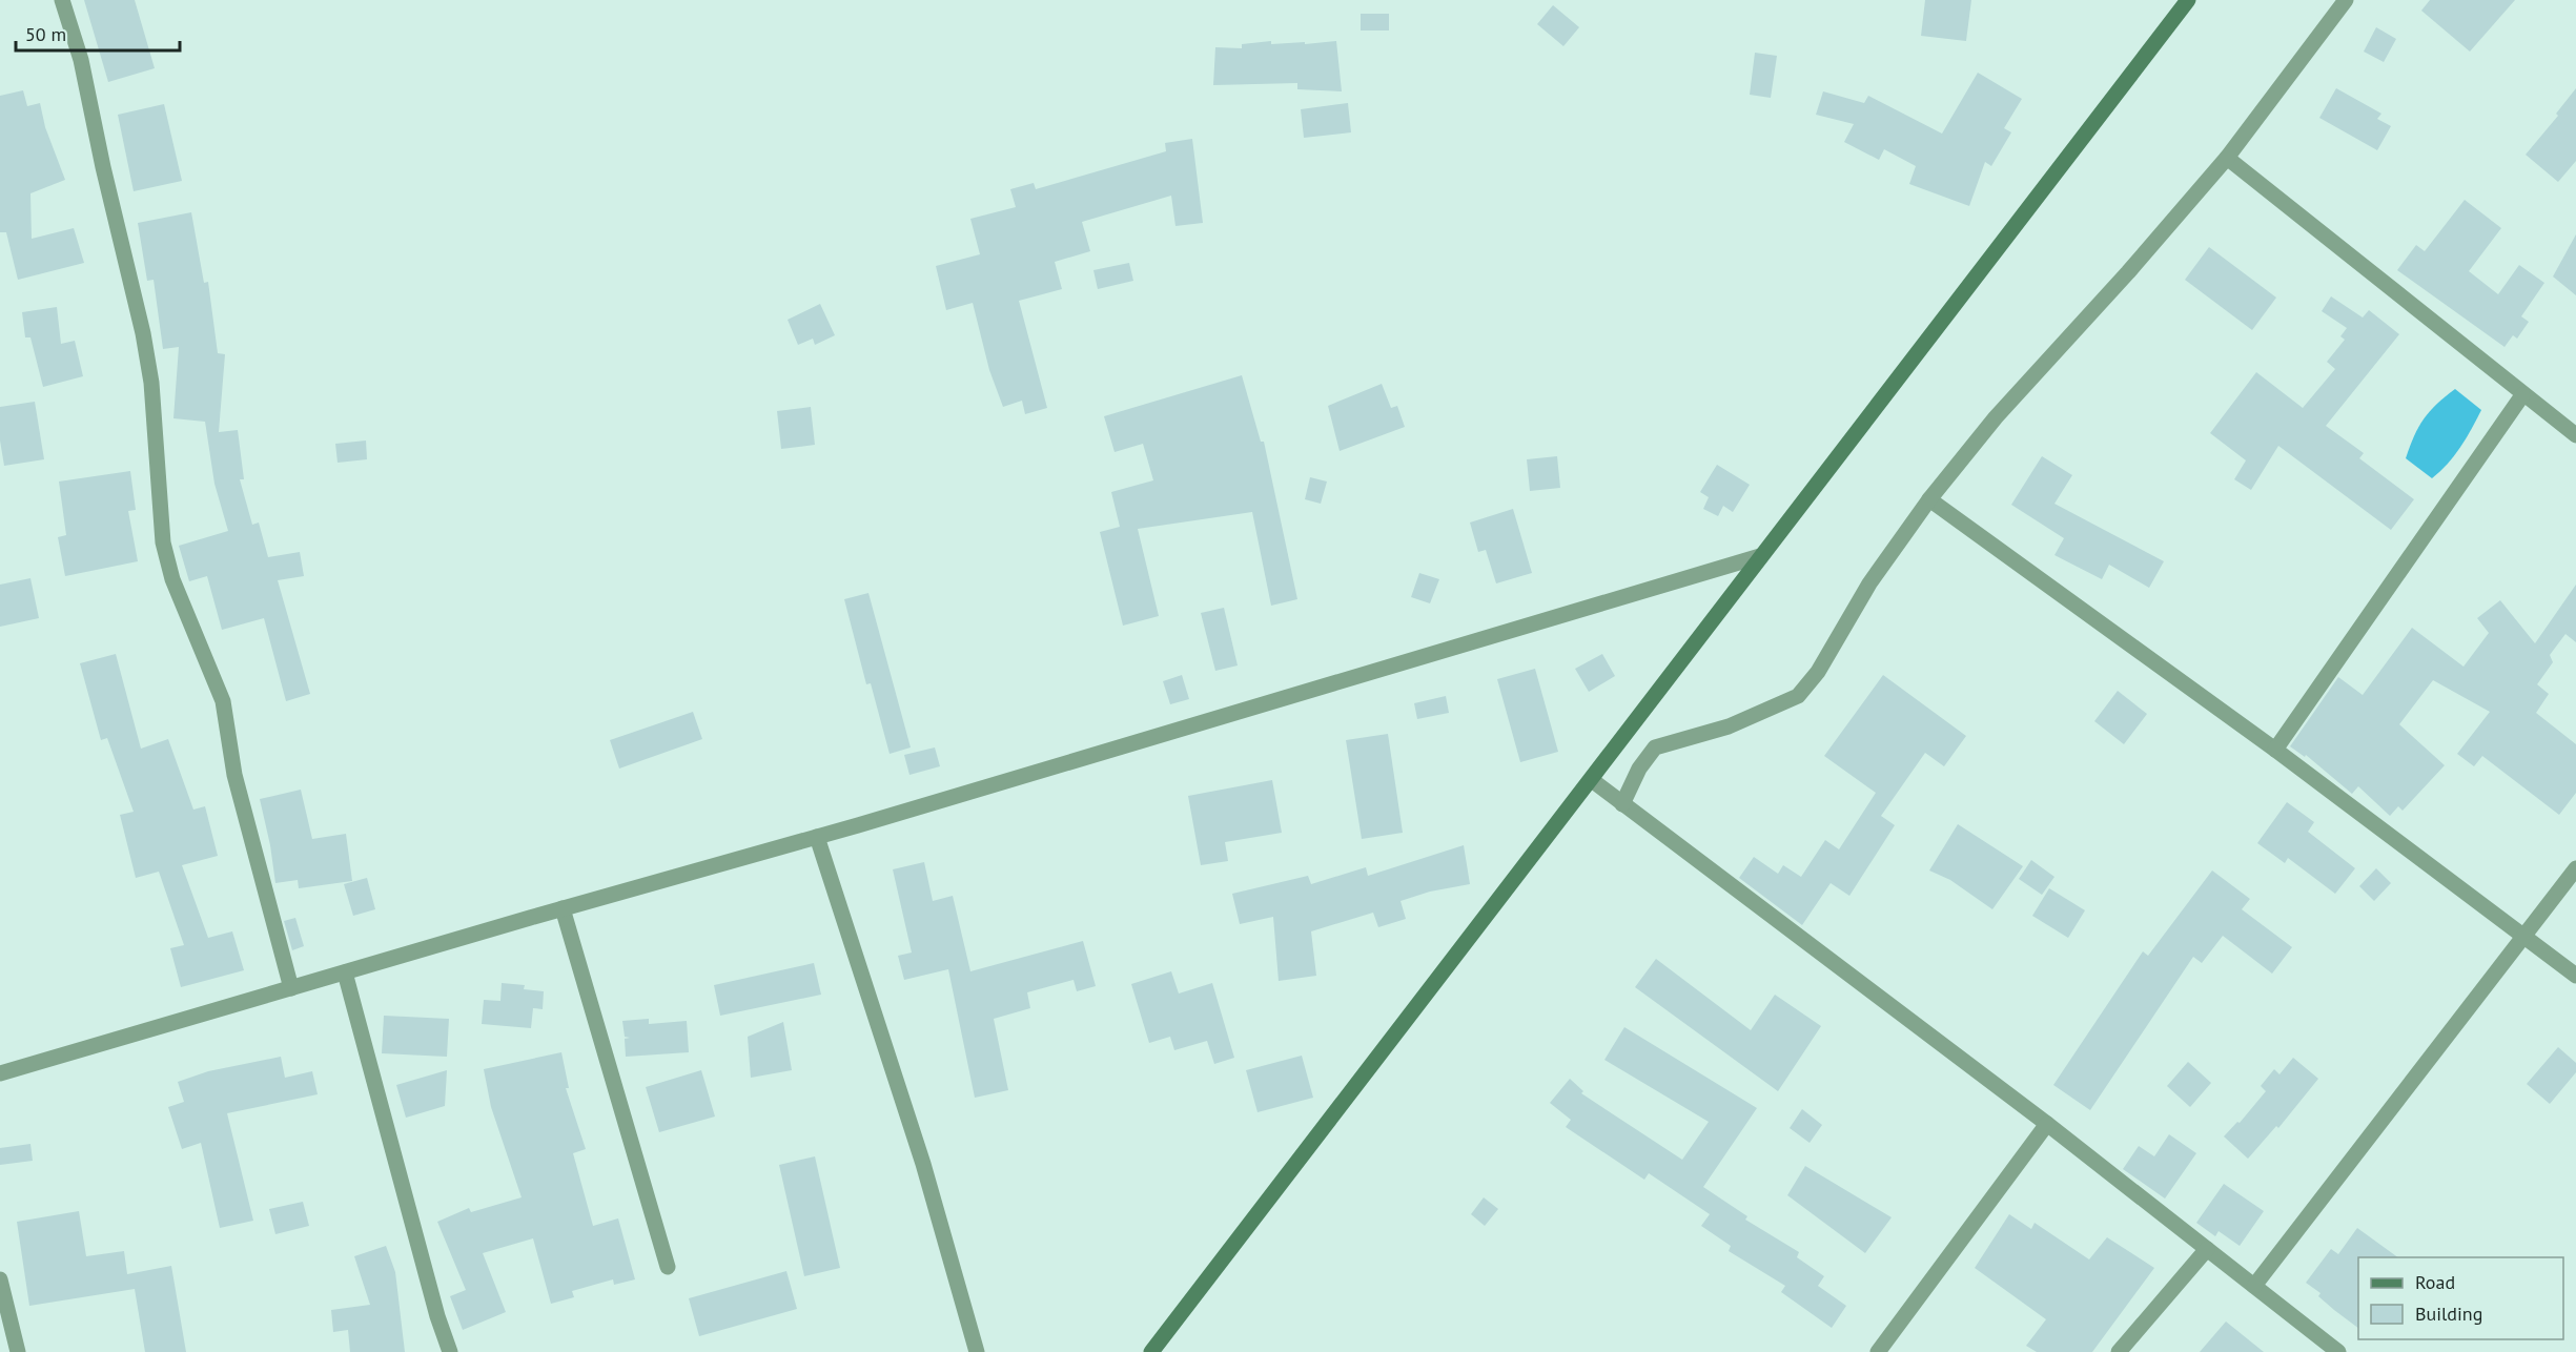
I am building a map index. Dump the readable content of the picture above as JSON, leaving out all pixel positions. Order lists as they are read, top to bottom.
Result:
{
  "legend": ["Road", "Building"],
  "scale_bar": "50 m"
}
